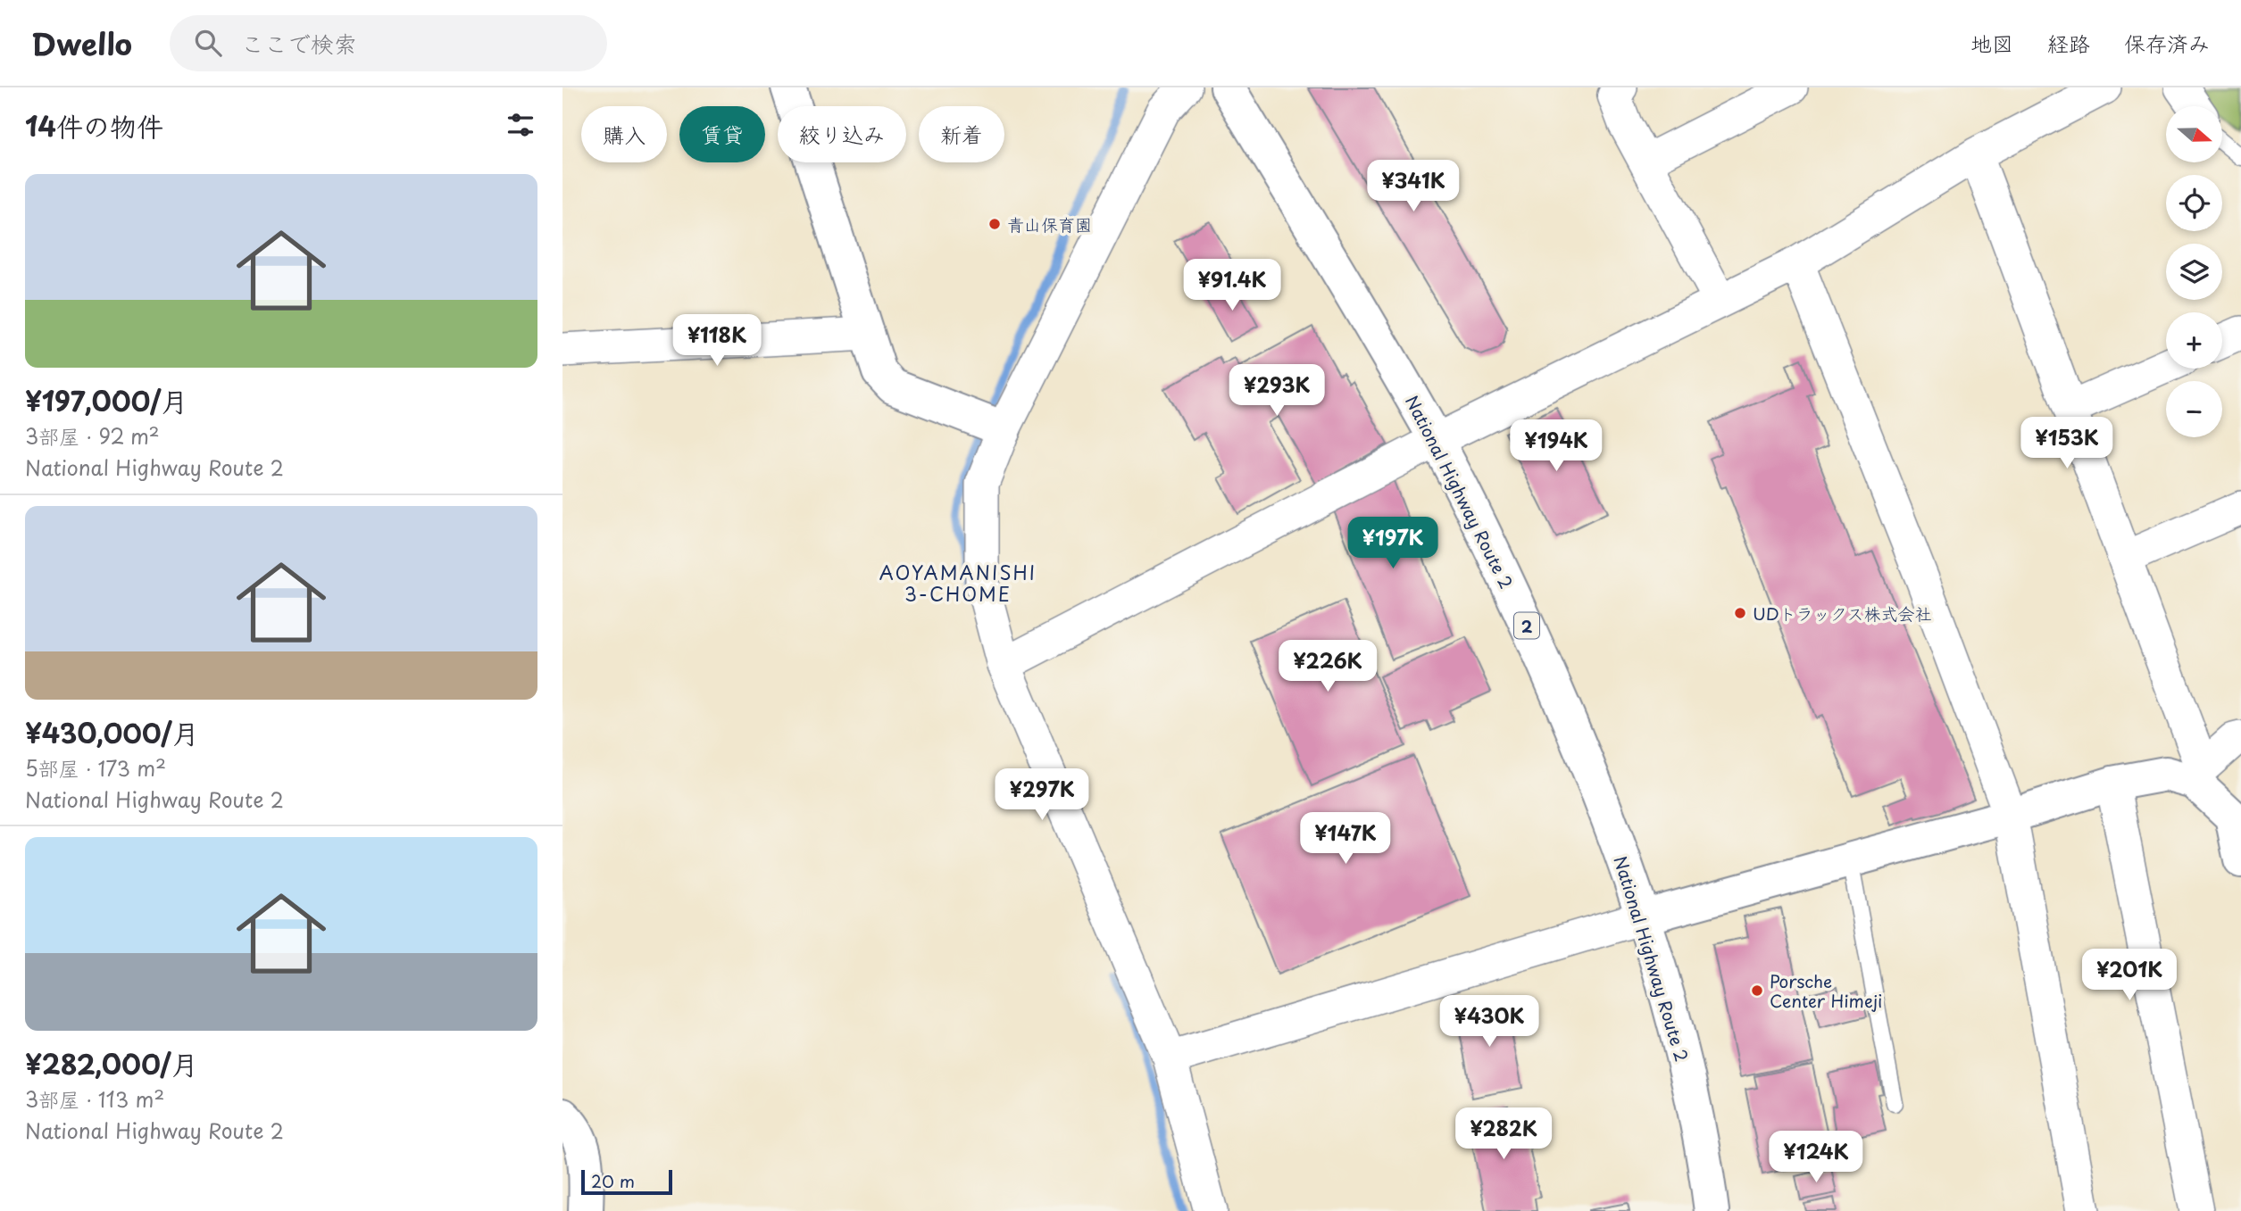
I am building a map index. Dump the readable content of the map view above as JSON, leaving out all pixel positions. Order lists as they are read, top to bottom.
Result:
{
  "streets": {
    "main road": ["National Highway Route 2", "2"]
  },
  "districts": ["AOYAMANISHI 3-CHOME"],
  "places": ["青山保育園", "UDトラックス株式会社", "Porsche Center Himeji"],
  "scale_bar": "20 m",
  "north": "right",
  "page": {
    "header": "Dwello",
    "search": "ここで検索",
    "nav": ["地図", "経路", "保存済み"],
    "heading": "14件の物件",
    "map_buttons": ["+", "−"],
    "chip": [
      "購入",
      "賃貸",
      "絞り込み",
      "新着"
    ],
    "price": [
      "¥341K",
      "¥91.4K",
      "¥118K",
      "¥293K",
      "¥153K",
      "¥194K",
      "¥197K",
      "¥226K",
      "¥297K",
      "¥147K",
      "¥201K",
      "¥430K",
      "¥282K",
      "¥124K"
    ],
    "list": [
      {
        "name": "¥197,000/月",
        "note": "3部屋 · 92 m² · National Highway Route 2"
      },
      {
        "name": "¥430,000/月",
        "note": "5部屋 · 173 m² · National Highway Route 2"
      },
      {
        "name": "¥282,000/月",
        "note": "3部屋 · 113 m² · National Highway Route 2"
      }
    ],
    "scale": "20 m"
  }
}
